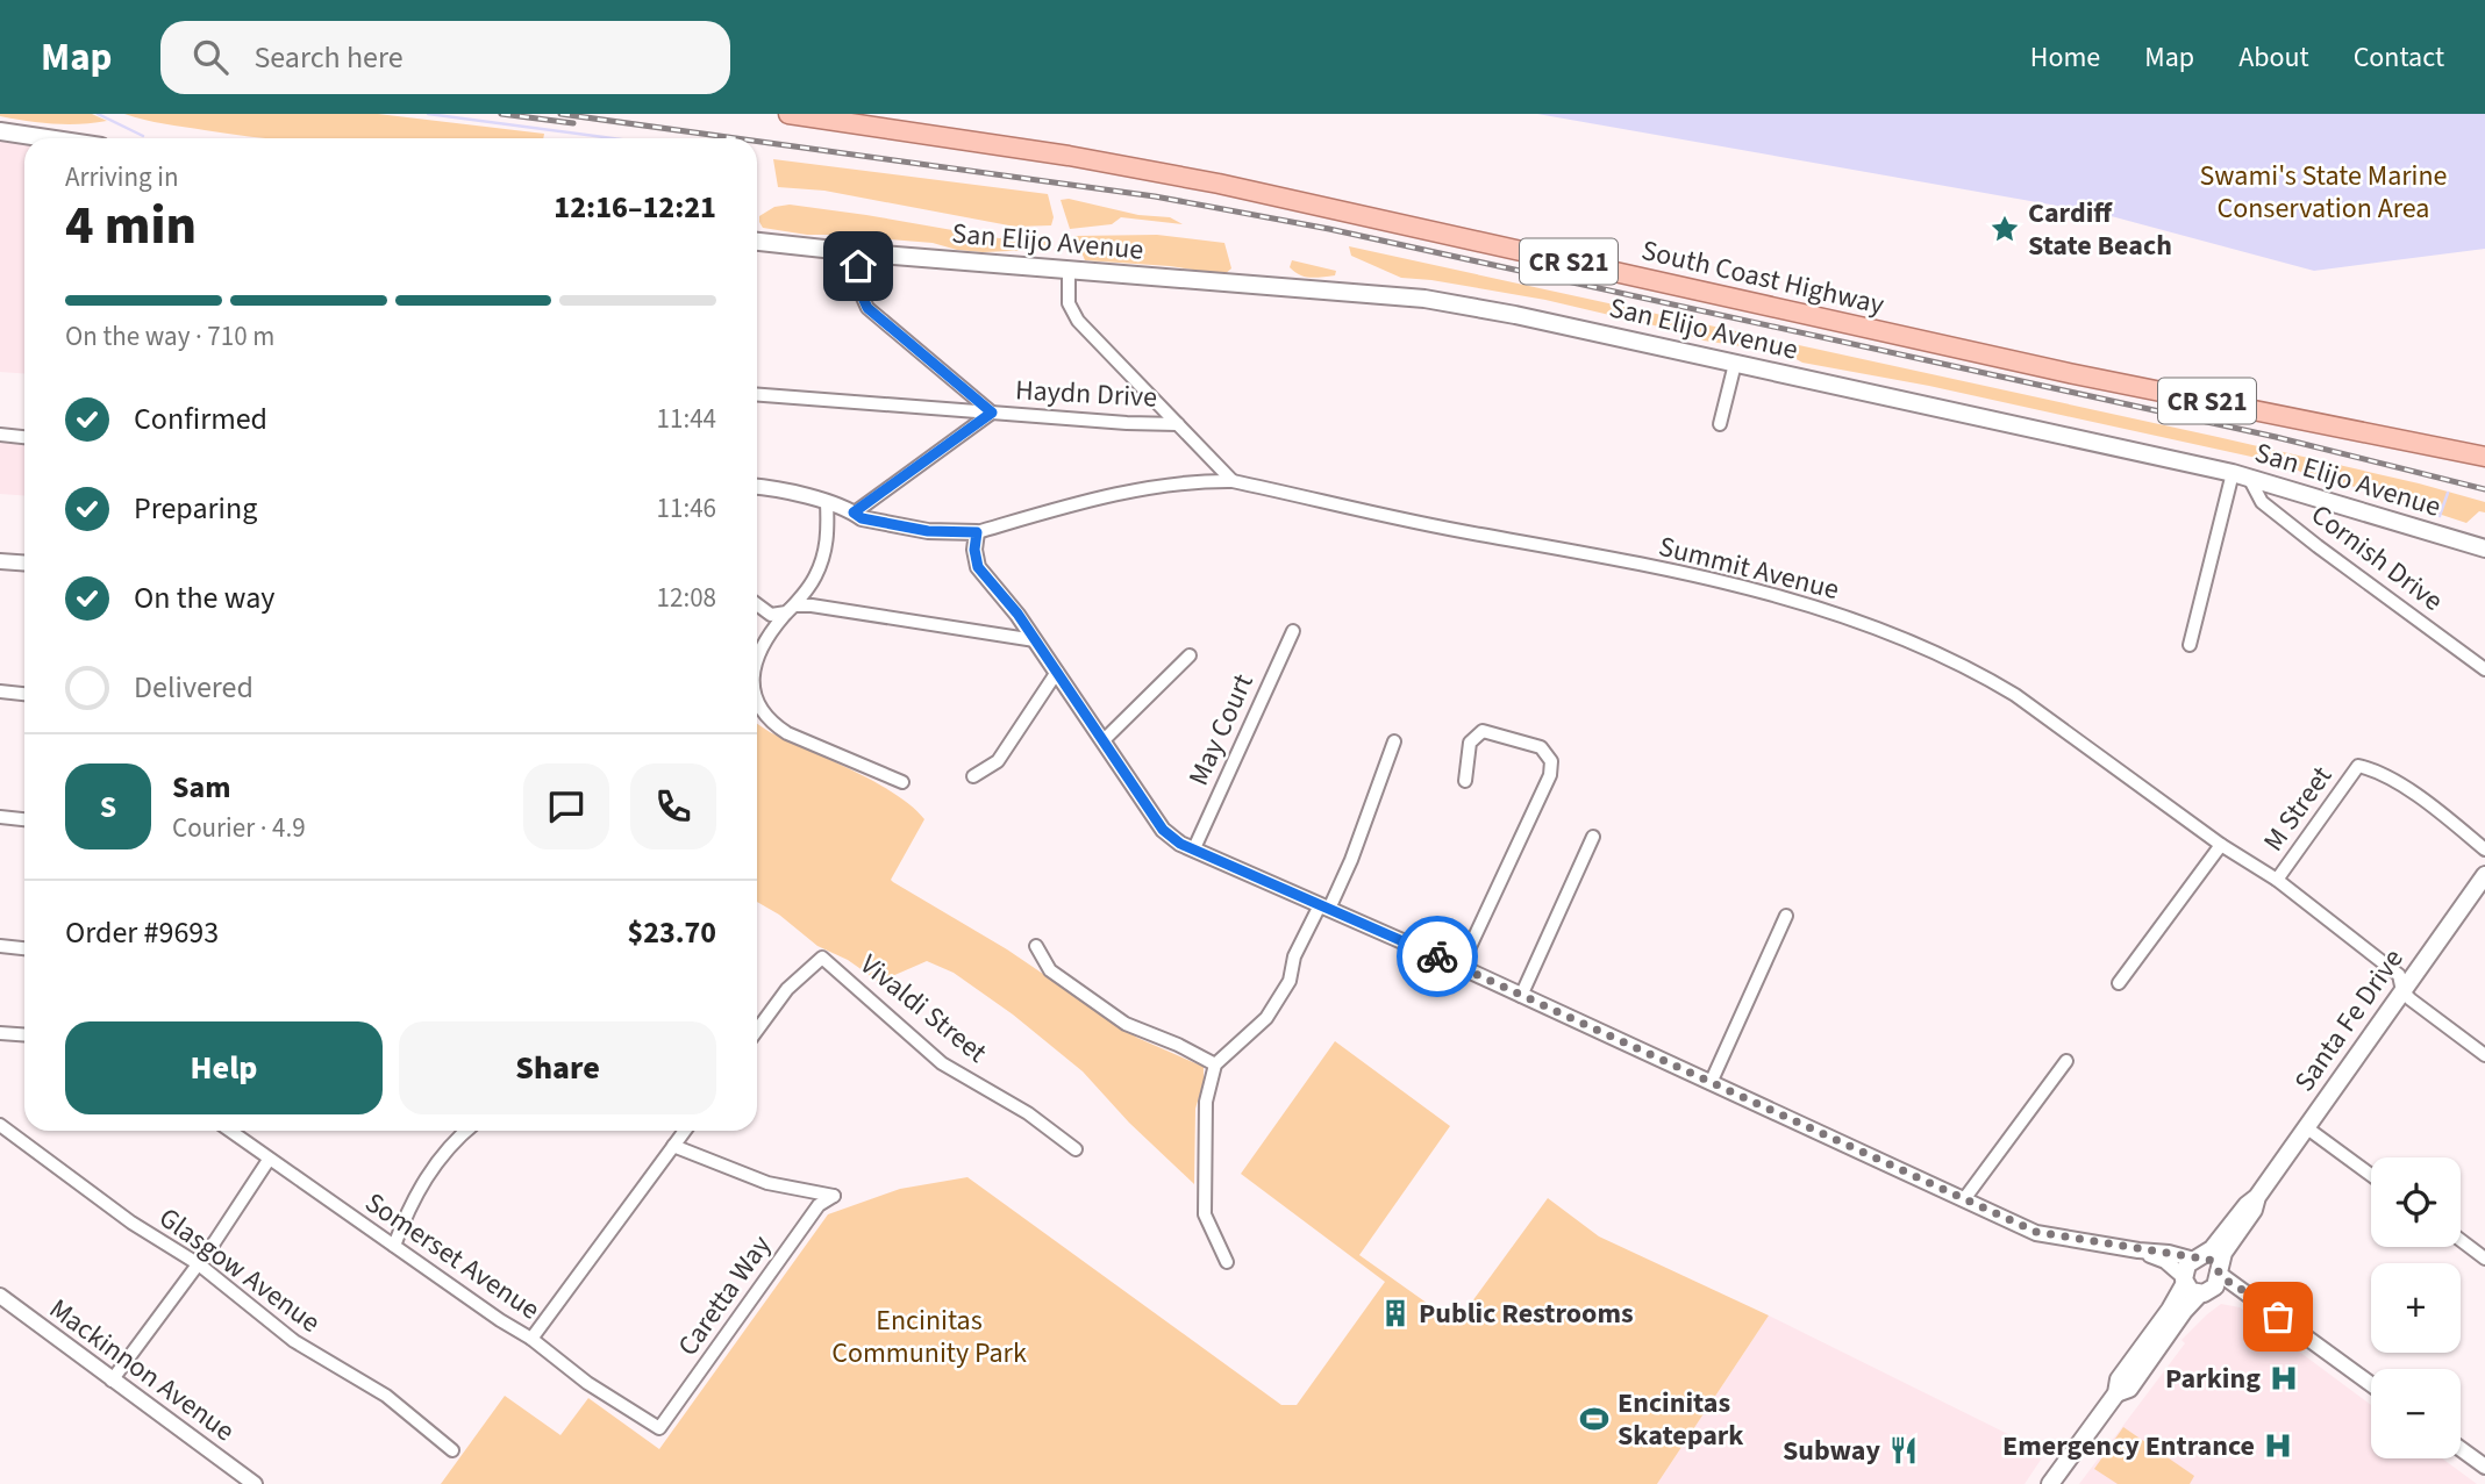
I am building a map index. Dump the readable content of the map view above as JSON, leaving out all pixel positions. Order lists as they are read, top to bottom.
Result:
{
  "streets": {
    "main road": [
      "San Elijo Avenue",
      "CR S21",
      "South Coast Highway",
      "Santa Fe Drive"
    ],
    "street": [
      "Haydn Drive",
      "Cornish Drive",
      "Summit Avenue",
      "May Court",
      "M Street",
      "Vivaldi Street",
      "Somerset Avenue",
      "Glasgow Avenue",
      "Caretta Way",
      "Mackinnon Avenue"
    ]
  },
  "crossings": [
    ["San Elijo Avenue", "Cornish Drive"],
    ["Summit Avenue", "M Street"],
    ["Summit Avenue", "Santa Fe Drive"],
    ["Somerset Avenue", "Caretta Way"]
  ],
  "parks": ["Swami's State Marine Conservation Area", "Encinitas Community Park"],
  "places": {
    "place": ["Cardiff State Beach"],
    "building": ["Public Restrooms"],
    "hospital": ["Parking", "Emergency Entrance"],
    "sports": ["Encinitas Skatepark"],
    "restaurant": ["Subway"]
  },
  "page": {
    "header": "Map",
    "search": "Search here",
    "nav": [
      "Home",
      "Map",
      "About",
      "Contact"
    ],
    "heading": ["4 min", "Arriving in", "12:16–12:21"],
    "panel": [
      "Sam",
      "Courier · 4.9",
      "Order #9693",
      "$23.70"
    ],
    "bar": "On the way · 710 m",
    "list": [
      ["Confirmed", "11:44"],
      ["Preparing", "11:46"],
      ["On the way", "12:08"],
      "Delivered"
    ],
    "round": "S",
    "buttons": ["Help", "Share"],
    "map_buttons": ["+", "−"]
  }
}
